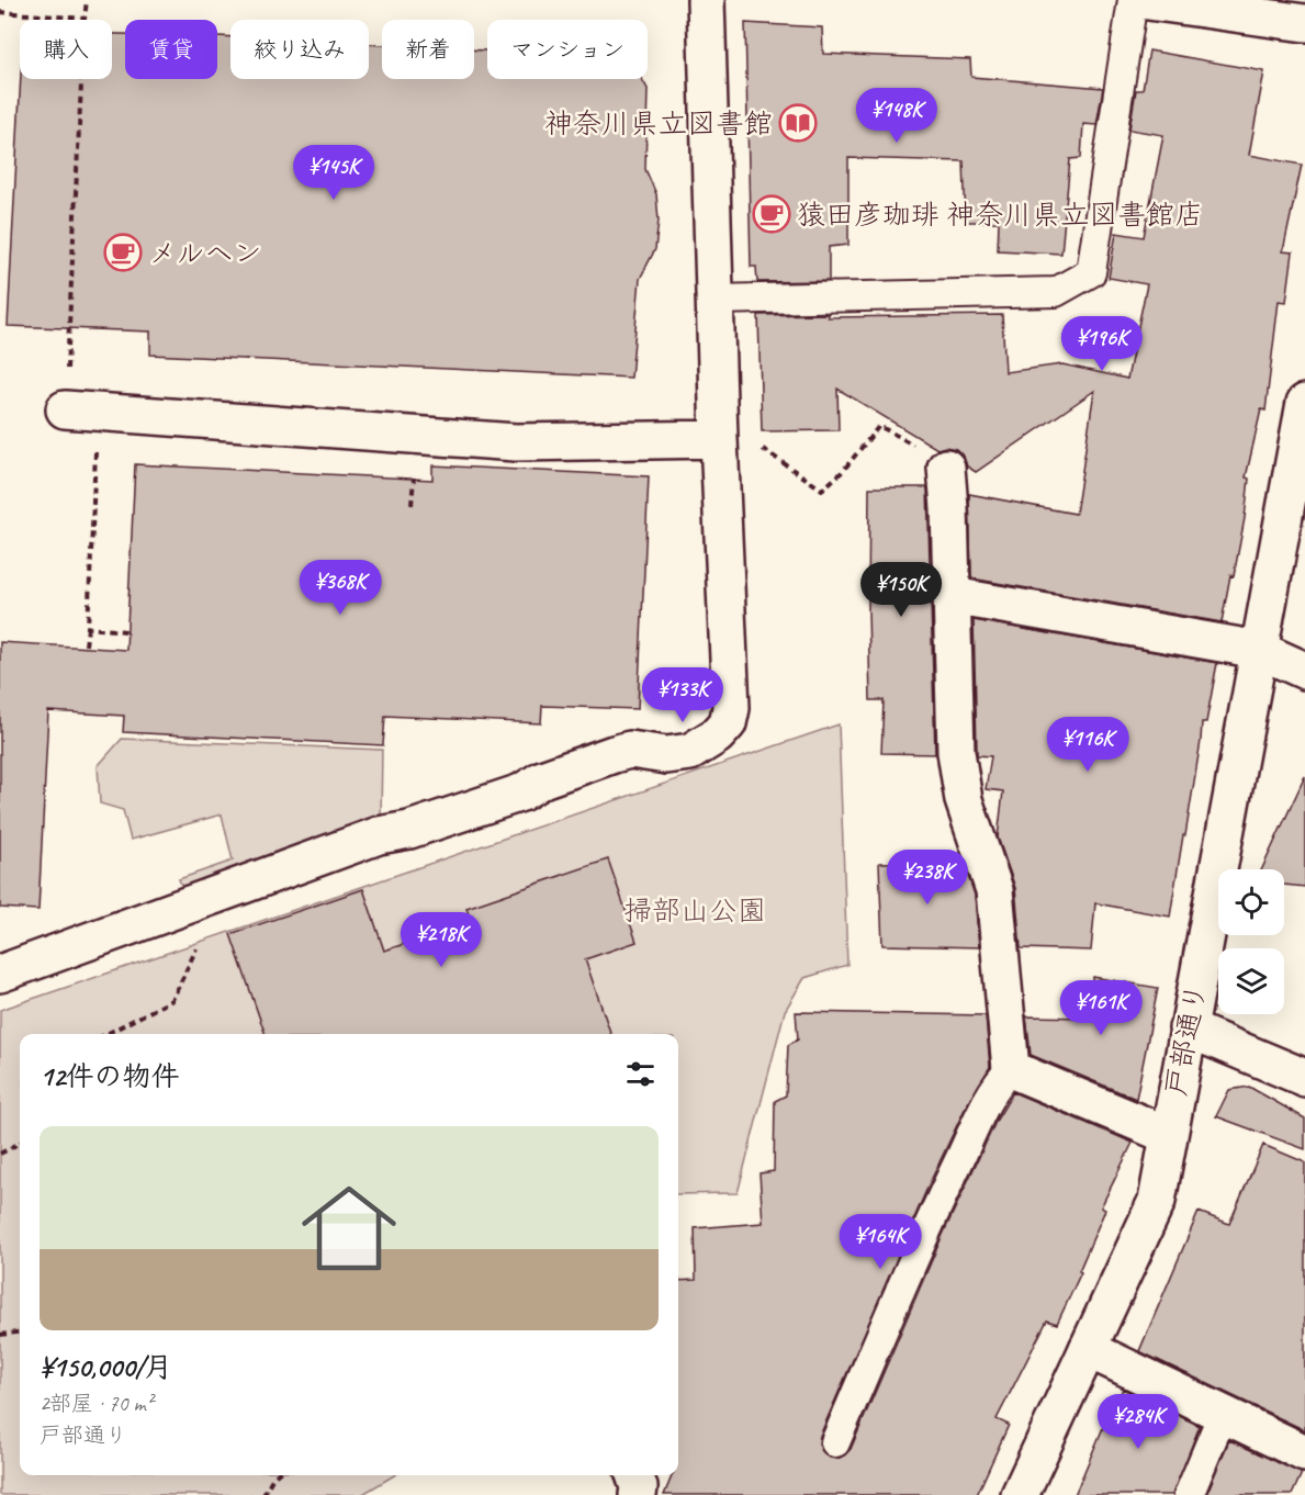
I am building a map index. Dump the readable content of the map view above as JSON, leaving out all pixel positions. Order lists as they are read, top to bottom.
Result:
{
  "streets": {
    "street": ["戸部通り"]
  },
  "parks": ["掃部山公園"],
  "places": {
    "library": ["神奈川県立図書館"],
    "cafe": ["猿田彦珈琲 神奈川県立図書館店", "メルヘン"]
  },
  "page": {
    "chip": [
      "購入",
      "賃貸",
      "絞り込み",
      "新着",
      "マンション"
    ],
    "price": [
      "¥148K",
      "¥145K",
      "¥196K",
      "¥368K",
      "¥150K",
      "¥133K",
      "¥116K",
      "¥238K",
      "¥218K",
      "¥161K",
      "¥164K",
      "¥284K"
    ],
    "heading": "12件の物件",
    "list": [
      {
        "name": "¥150,000/月",
        "note": "2部屋 · 70 m² · 戸部通り"
      }
    ]
  }
}
